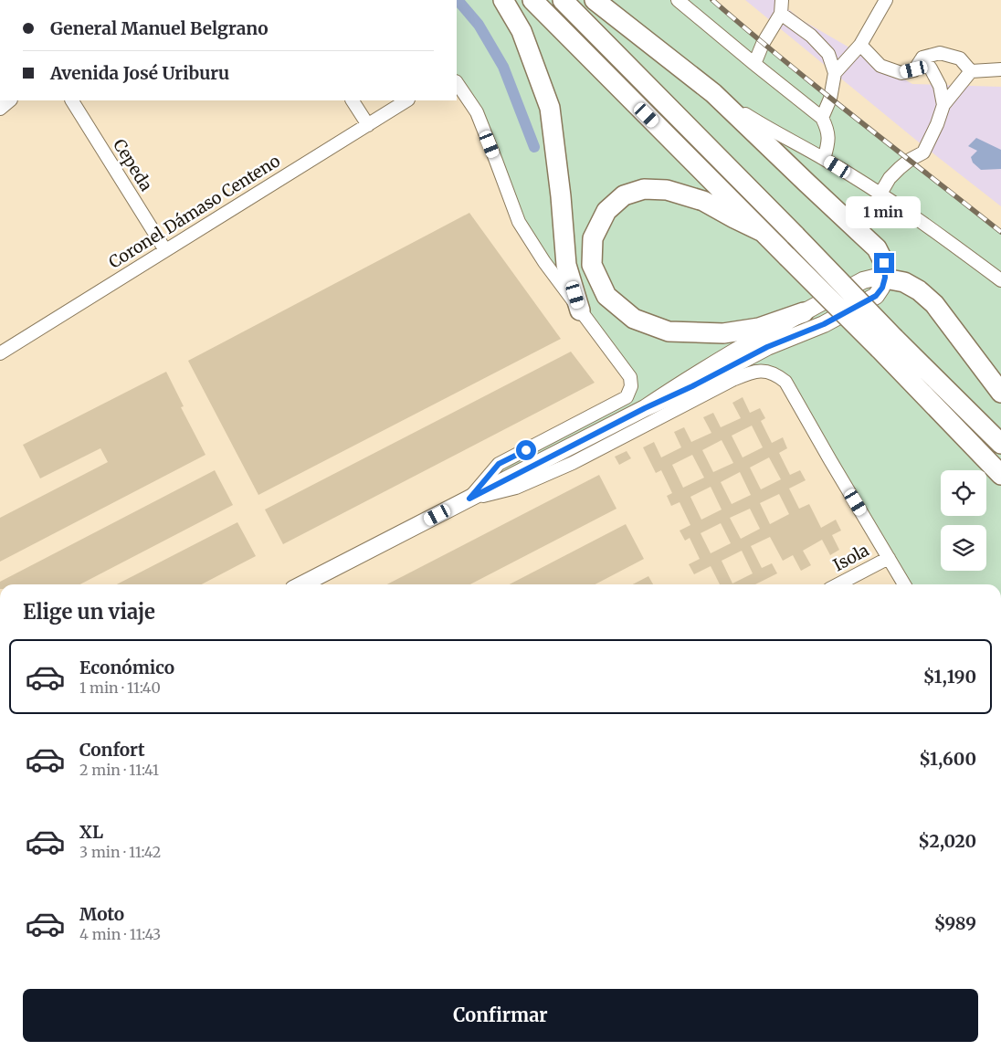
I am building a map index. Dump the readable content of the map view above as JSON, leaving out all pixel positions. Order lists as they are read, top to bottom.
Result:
{
  "streets": {
    "street": ["Cepeda", "Coronel Dámaso Centeno", "Isola"]
  },
  "crossings": [
    ["Cepeda", "Coronel Dámaso Centeno"]
  ],
  "page": {
    "banner": ["General Manuel Belgrano", "Avenida José Uriburu"],
    "bubble": "1 min",
    "heading": "Elige un viaje",
    "list": [
      {
        "name": "Económico",
        "note": "1 min · 11:40",
        "value": "$1,190"
      },
      {
        "name": "Confort",
        "note": "2 min · 11:41",
        "value": "$1,600"
      },
      {
        "name": "XL",
        "note": "3 min · 11:42",
        "value": "$2,020"
      },
      {
        "name": "Moto",
        "note": "4 min · 11:43",
        "value": "$989"
      }
    ],
    "buttons": "Confirmar"
  }
}
